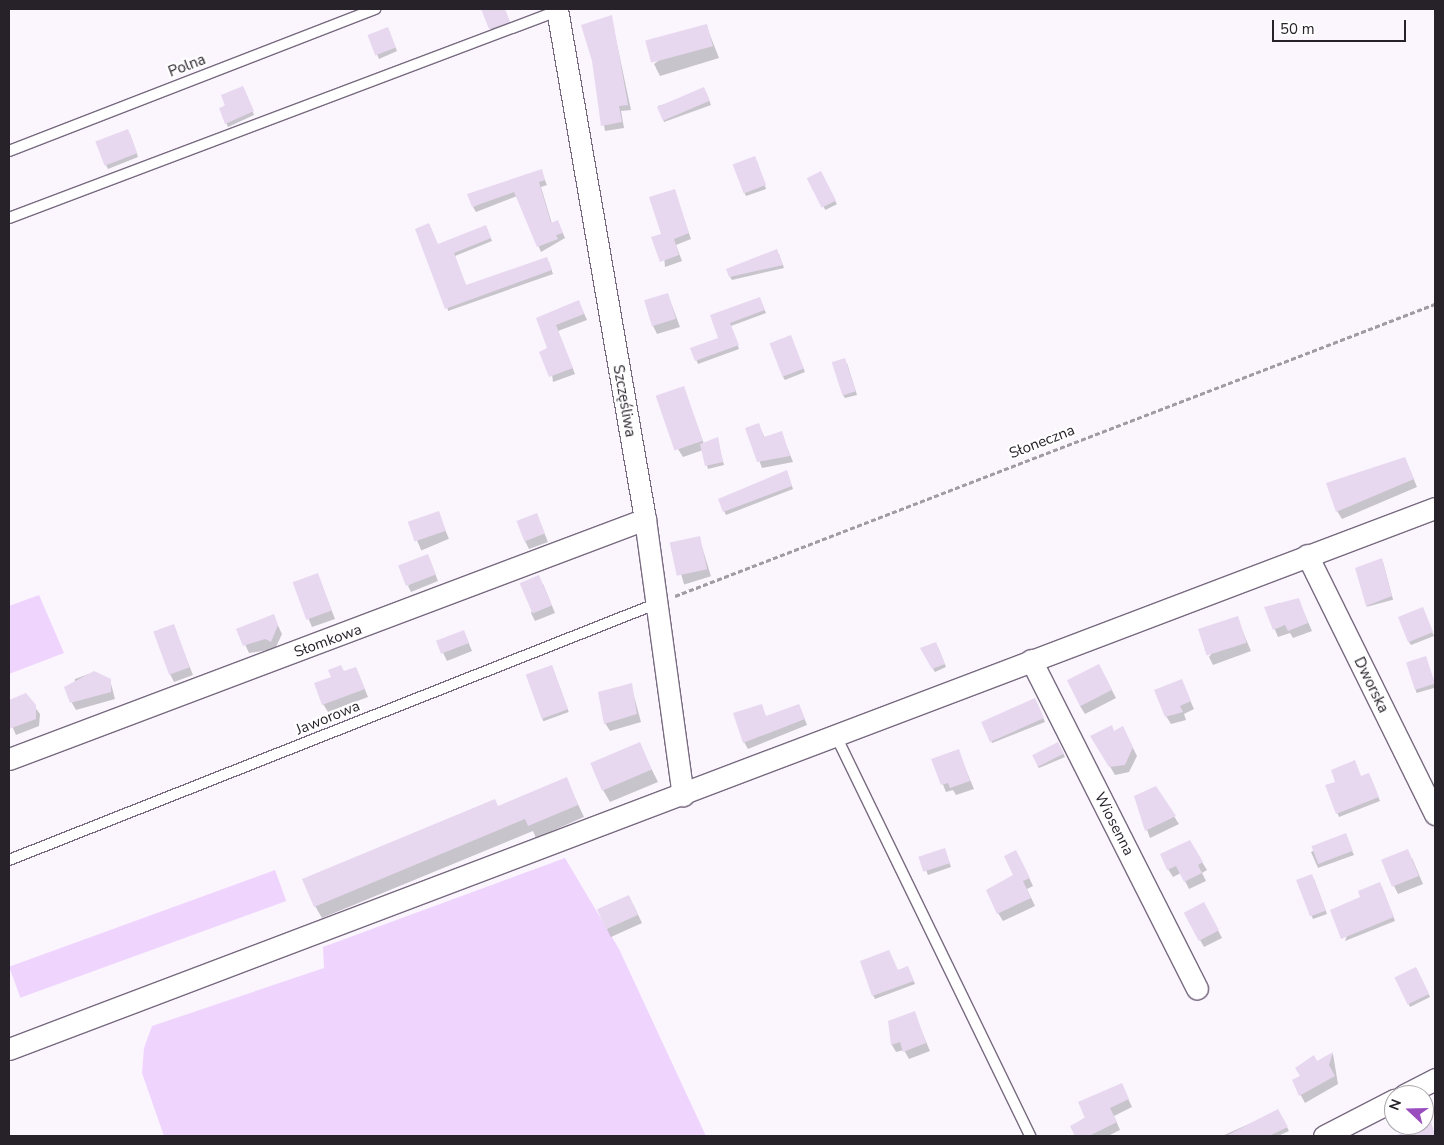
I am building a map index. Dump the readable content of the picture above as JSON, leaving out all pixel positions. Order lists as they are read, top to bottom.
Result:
{
  "streets": {
    "street": [
      "Szczęśliwa",
      "Słomkowa",
      "Dworska",
      "Wiosenna"
    ],
    "lane": ["Polna", "Jaworowa"],
    "path": ["Słoneczna"]
  },
  "crossings": [
    ["Szczęśliwa", "Słoneczna"],
    ["Szczęśliwa", "Słomkowa"],
    ["Szczęśliwa", "Jaworowa"],
    ["Słoneczna", "Jaworowa"]
  ],
  "scale_bar": "50 m",
  "north": "left"
}
